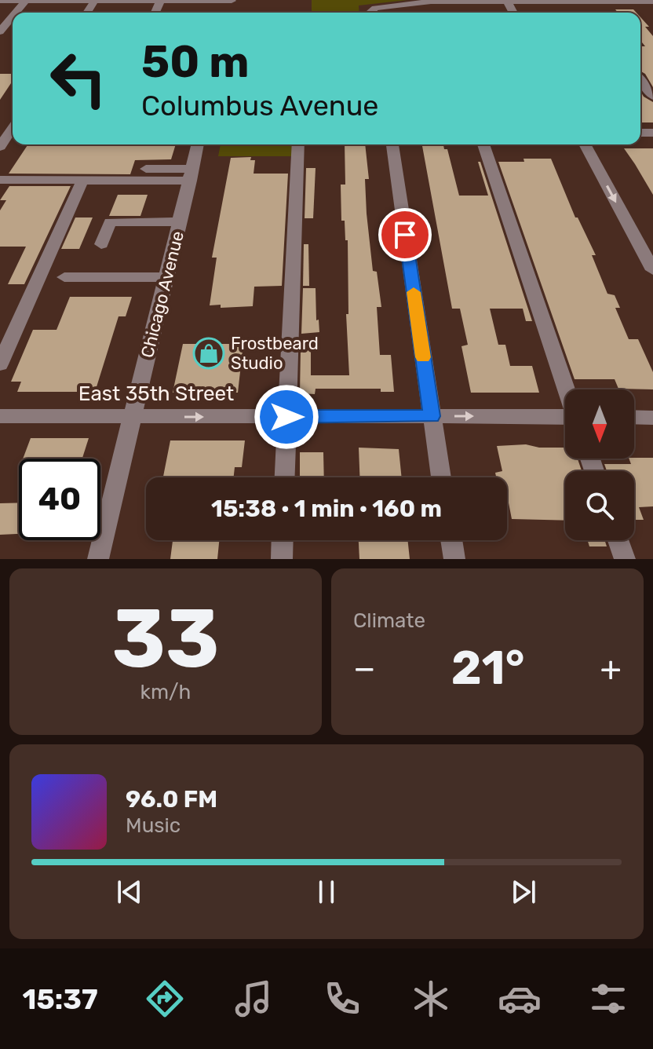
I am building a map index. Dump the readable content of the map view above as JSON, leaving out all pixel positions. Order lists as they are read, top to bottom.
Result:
{
  "streets": {
    "street": ["Chicago Avenue", "East 35th Street"]
  },
  "crossings": [
    ["Chicago Avenue", "East 35th Street"]
  ],
  "one_way": ["East 35th Street"],
  "places": {
    "shop": ["Frostbeard Studio"]
  },
  "north": "bottom",
  "page": {
    "turn": ["50 m", "Columbus Avenue"],
    "limit": "40",
    "trip": "15:38 · 1 min · 160 m",
    "tile": [
      ["33", "km/h"],
      "Climate"
    ],
    "heat": ["−", "21°", "+"],
    "song": ["96.0 FM", "Music"],
    "tabs": "15:37"
  }
}
